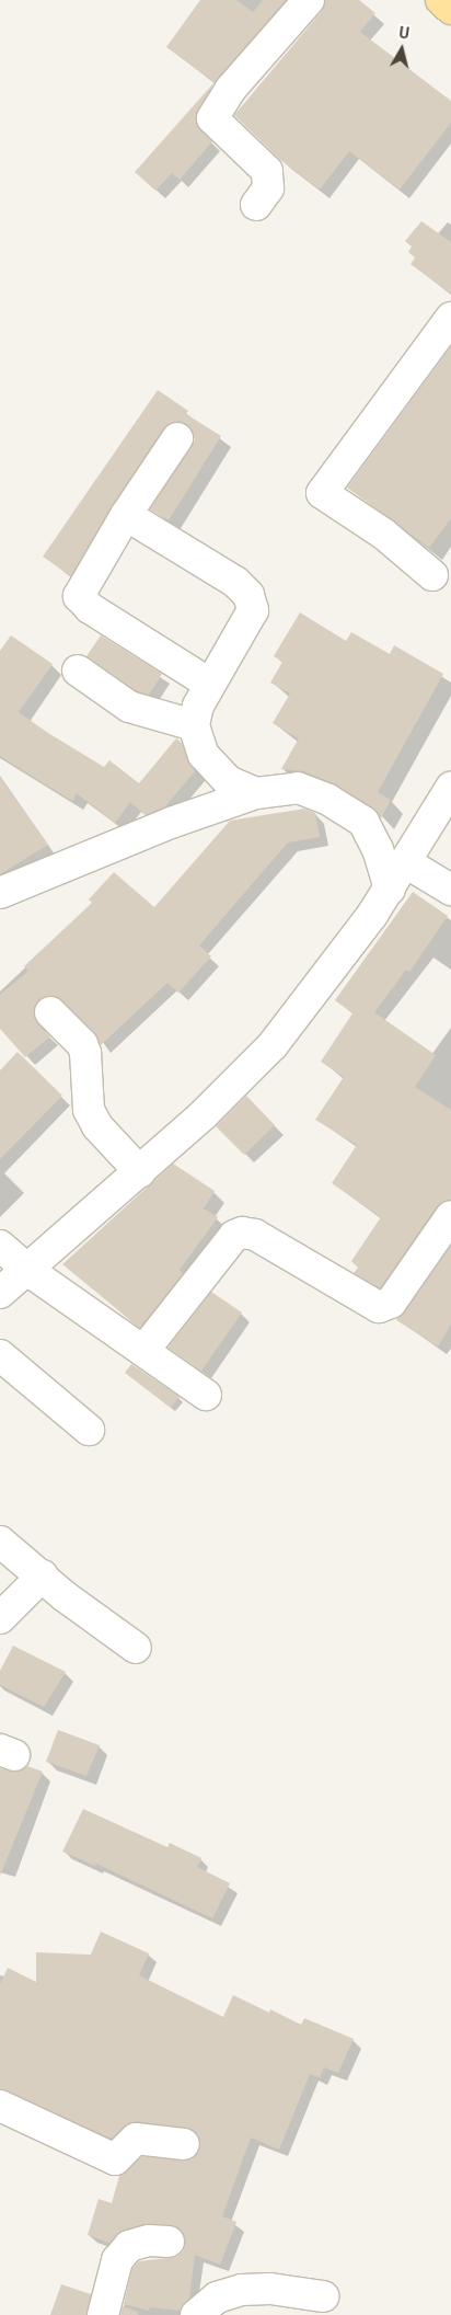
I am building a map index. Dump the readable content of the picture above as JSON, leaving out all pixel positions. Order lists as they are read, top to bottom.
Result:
{
  "north": "top"
}
